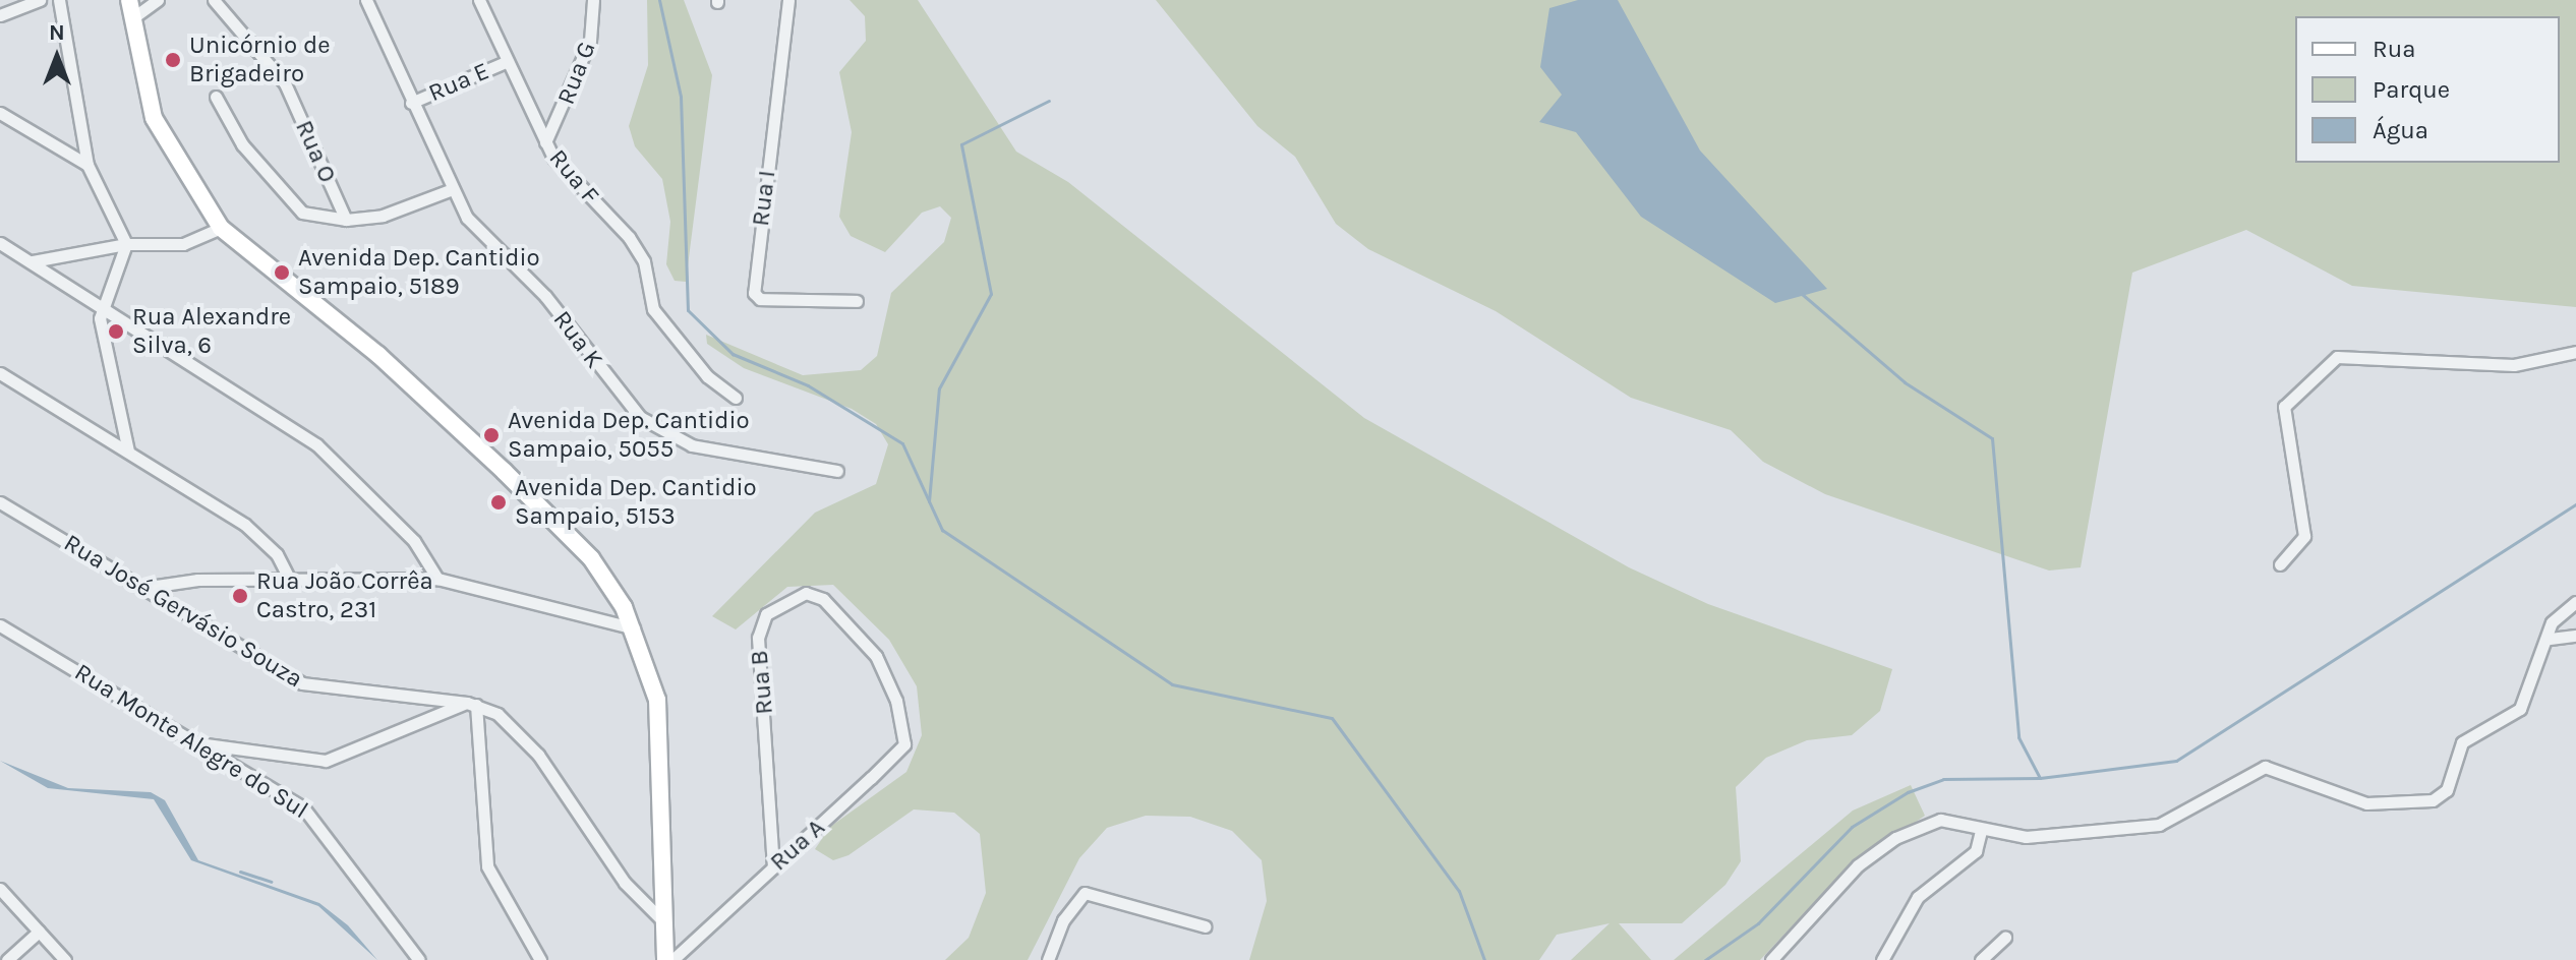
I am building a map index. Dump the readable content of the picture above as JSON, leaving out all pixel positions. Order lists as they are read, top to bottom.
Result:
{
  "streets": {
    "street": [
      "Rua G",
      "Rua E",
      "Rua O",
      "Rua F",
      "Rua I",
      "Rua K",
      "Rua José Gervásio Souza",
      "Rua B",
      "Rua Monte Alegre do Sul",
      "Rua A"
    ]
  },
  "crossings": [
    ["Rua G", "Rua F"],
    ["Rua E", "Rua F"],
    ["Rua E", "Rua K"],
    ["Rua B", "Rua A"]
  ],
  "places": [
    "Unicórnio de Brigadeiro",
    "Avenida Dep. Cantidio Sampaio, 5189",
    "Rua Alexandre Silva, 6",
    "Avenida Dep. Cantidio Sampaio, 5055",
    "Avenida Dep. Cantidio Sampaio, 5153",
    "Rua João Corrêa Castro, 231"
  ],
  "legend": ["Rua", "Parque", "Água"],
  "north": "top"
}
